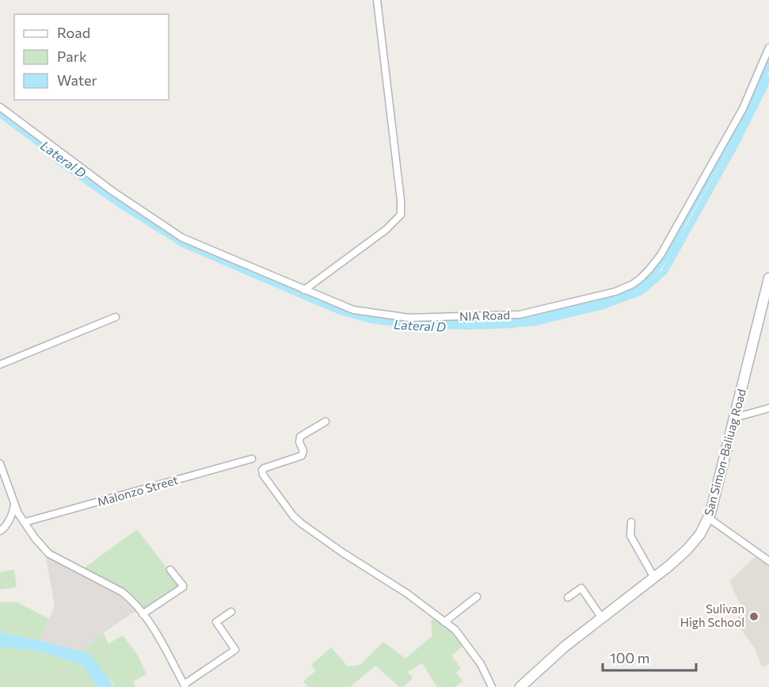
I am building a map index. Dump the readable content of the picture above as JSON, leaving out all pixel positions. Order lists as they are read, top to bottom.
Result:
{
  "streets": {
    "main road": ["San Simon-Baliuag Road"],
    "street": ["NIA Road", "Malonzo Street"]
  },
  "water": ["Lateral D"],
  "places": ["Sulivan High School"],
  "legend": ["Road", "Park", "Water"],
  "scale_bar": "100 m"
}
